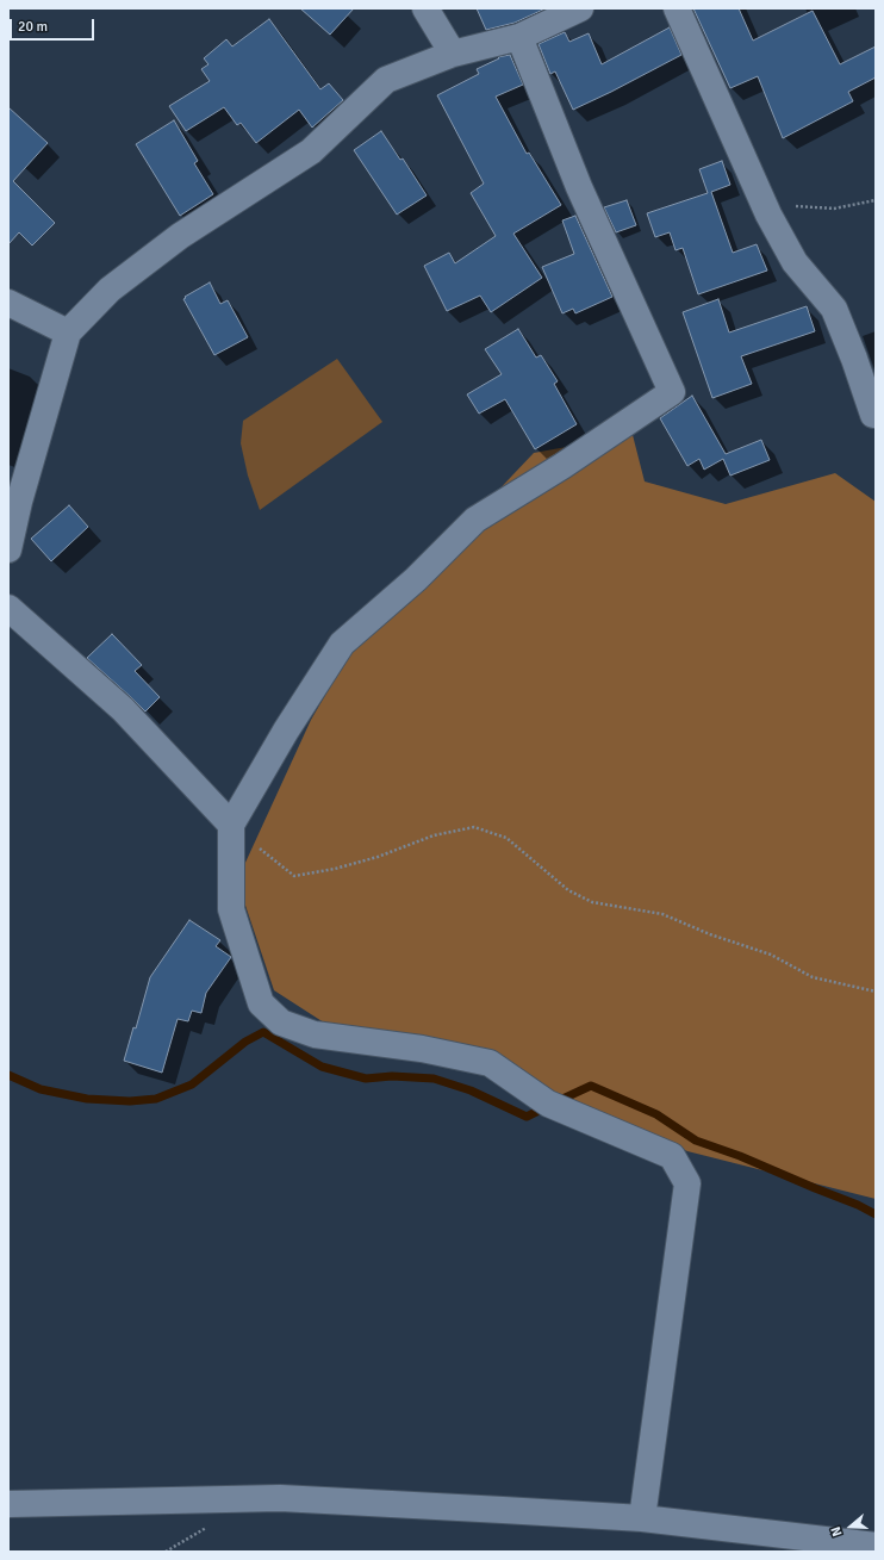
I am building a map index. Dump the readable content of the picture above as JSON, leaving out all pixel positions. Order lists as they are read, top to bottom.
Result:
{
  "scale_bar": "20 m",
  "north": "left"
}
